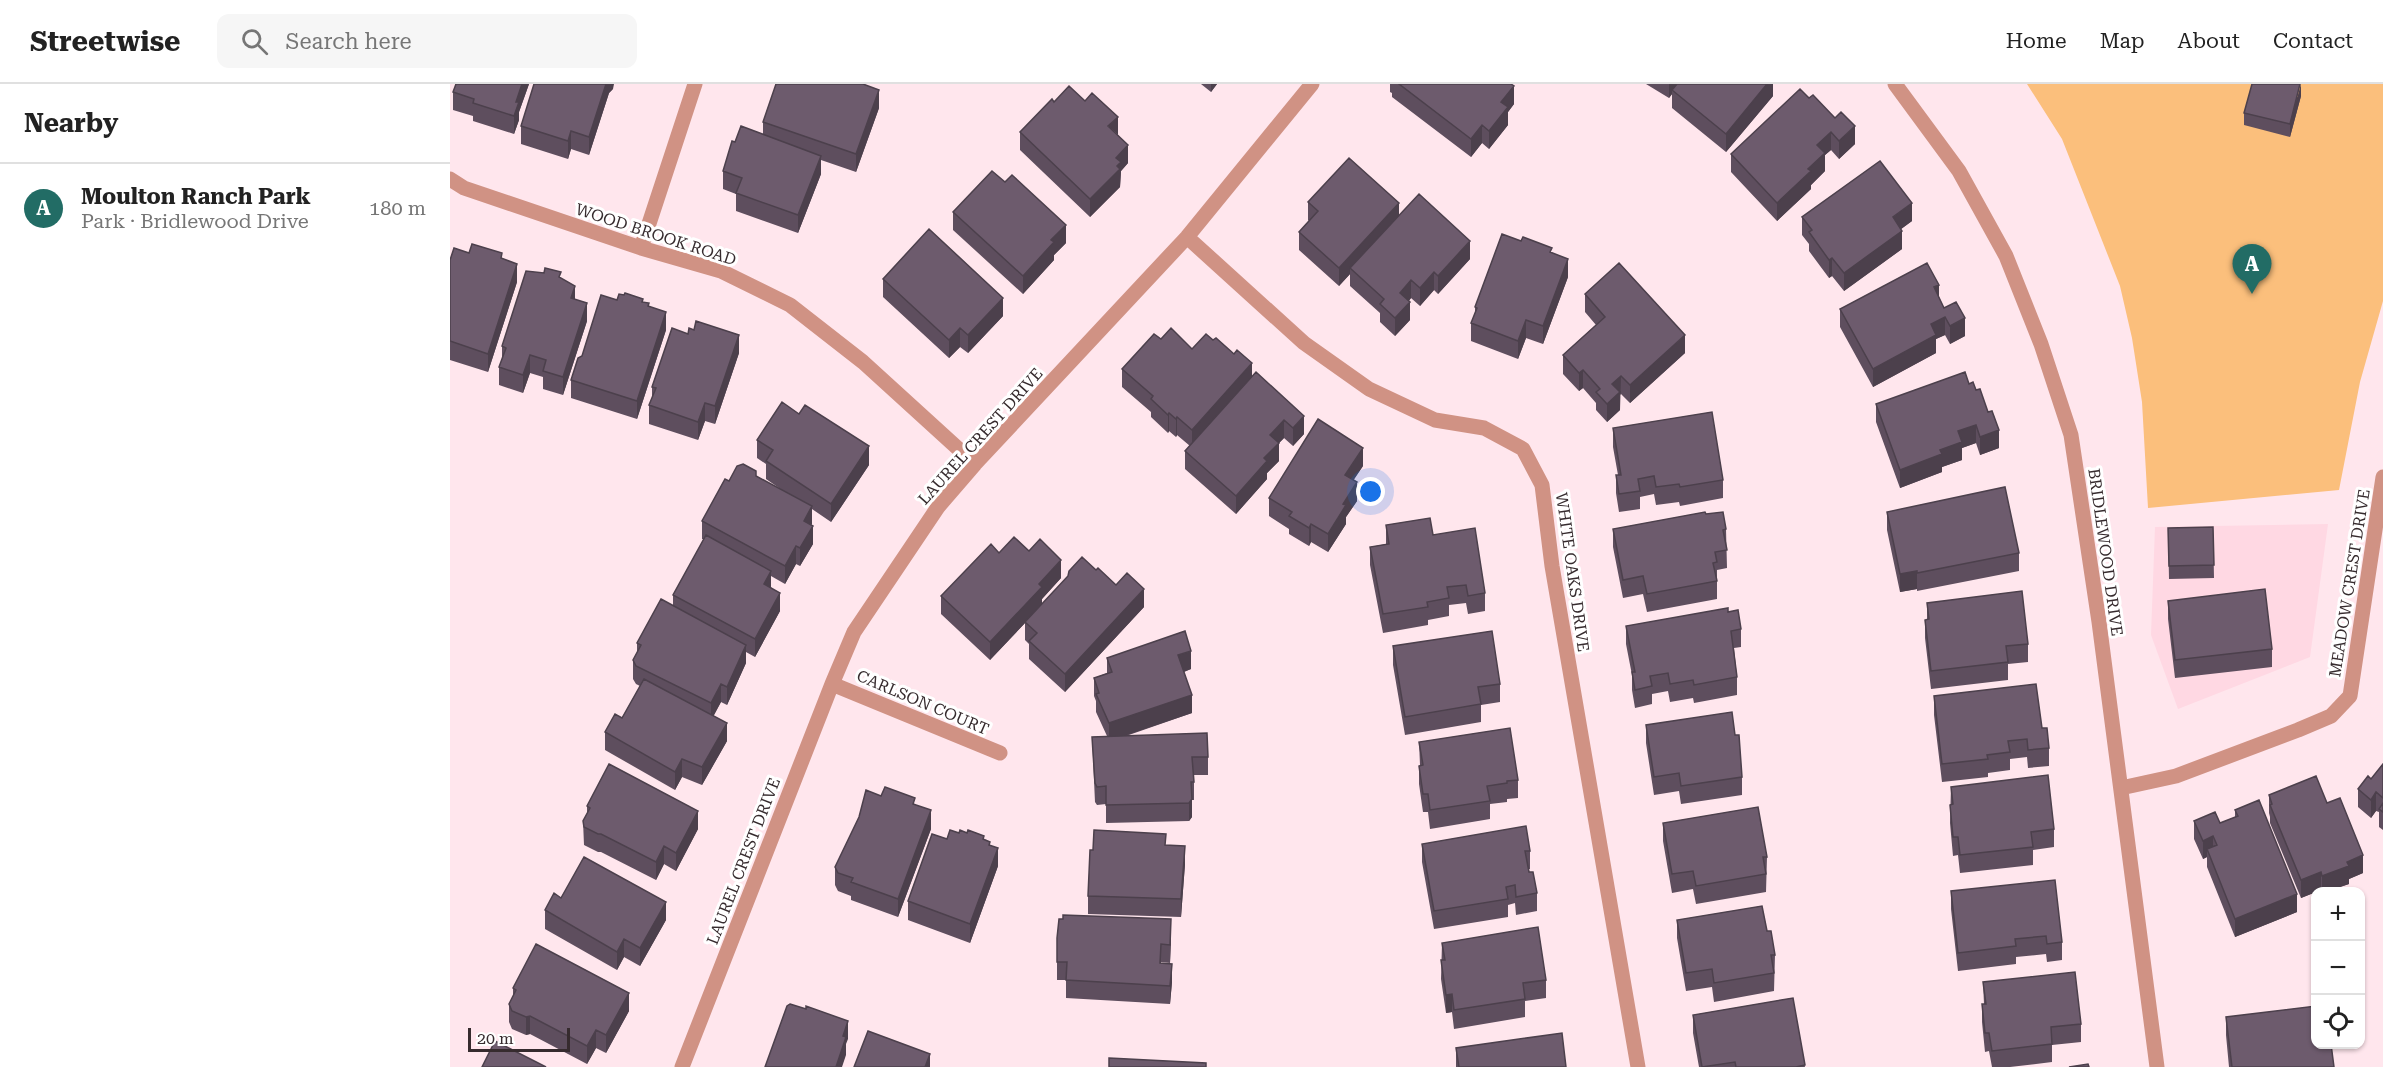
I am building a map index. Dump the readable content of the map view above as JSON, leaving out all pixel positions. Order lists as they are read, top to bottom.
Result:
{
  "streets": {
    "street": [
      "WOOD BROOK ROAD",
      "LAUREL CREST DRIVE",
      "BRIDLEWOOD DRIVE",
      "WHITE OAKS DRIVE",
      "MEADOW CREST DRIVE",
      "CARLSON COURT"
    ]
  },
  "crossings": [
    ["WOOD BROOK ROAD", "LAUREL CREST DRIVE"],
    ["LAUREL CREST DRIVE", "WHITE OAKS DRIVE"],
    ["LAUREL CREST DRIVE", "CARLSON COURT"],
    ["BRIDLEWOOD DRIVE", "MEADOW CREST DRIVE"]
  ],
  "scale_bar": "20 m",
  "page": {
    "header": "Streetwise",
    "search": "Search here",
    "nav": [
      "Home",
      "Map",
      "About",
      "Contact"
    ],
    "heading": "Nearby",
    "list": [
      {
        "mark": "A",
        "name": "Moulton Ranch Park",
        "note": "Park · Bridlewood Drive",
        "value": "180 m"
      }
    ],
    "pins": "A",
    "map_buttons": ["+", "−"],
    "scale": "20 m"
  }
}
